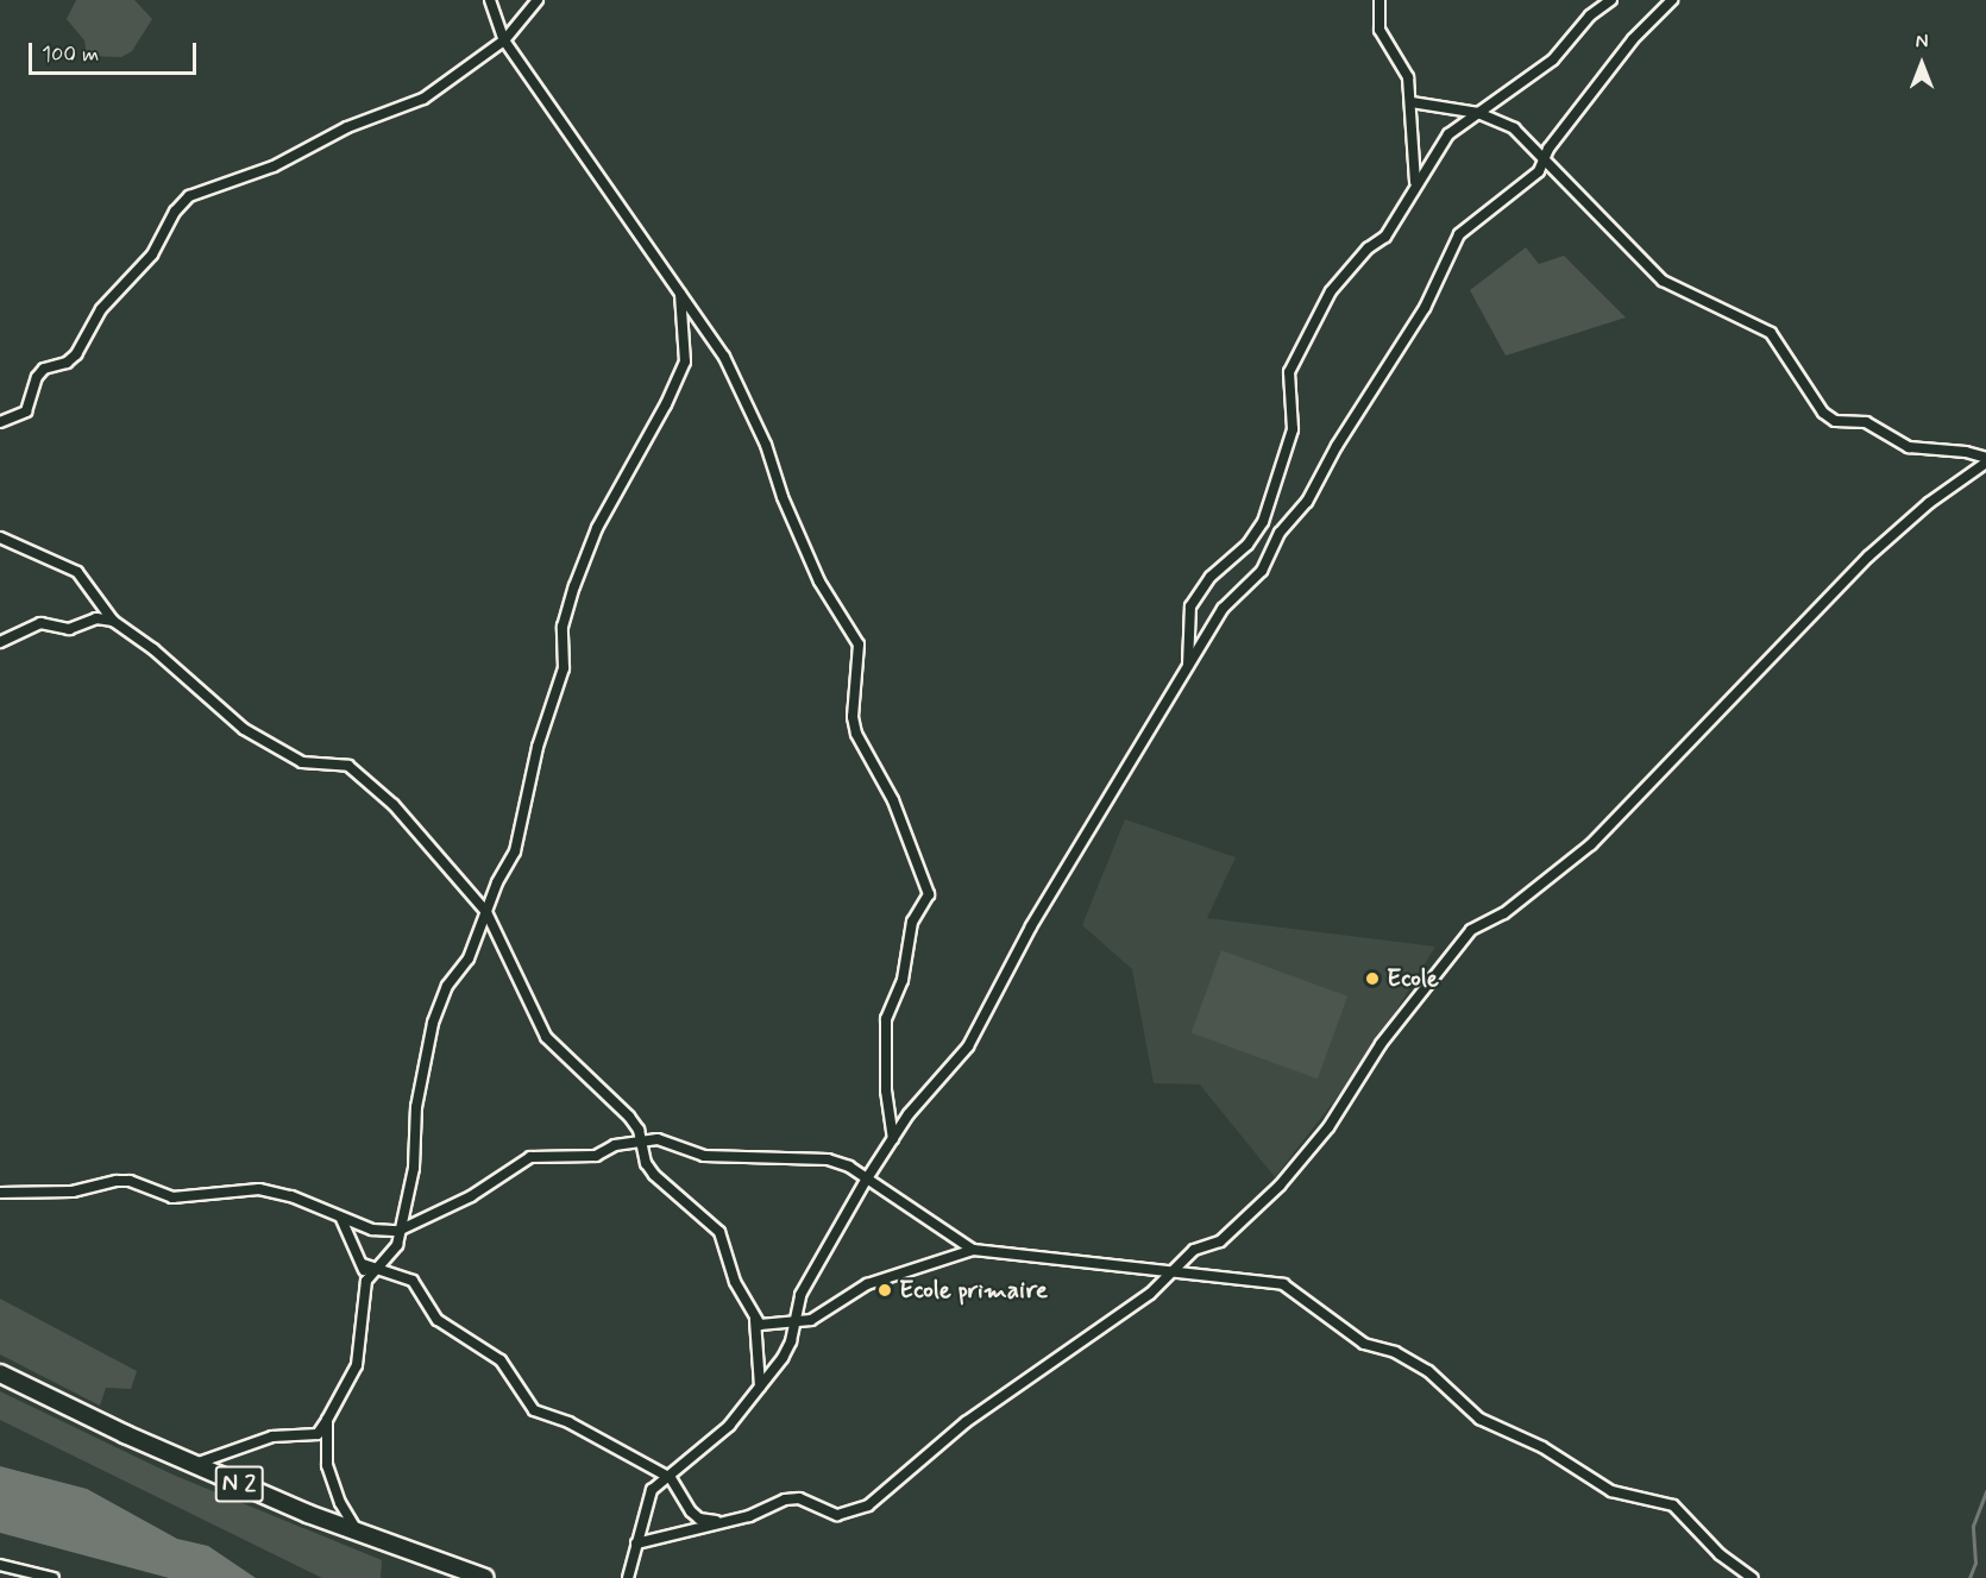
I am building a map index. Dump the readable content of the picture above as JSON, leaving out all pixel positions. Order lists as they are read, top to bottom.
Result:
{
  "streets": {
    "main road": ["N 2"]
  },
  "places": ["Ecole", "Ecole primaire"],
  "scale_bar": "100 m",
  "north": "top"
}
